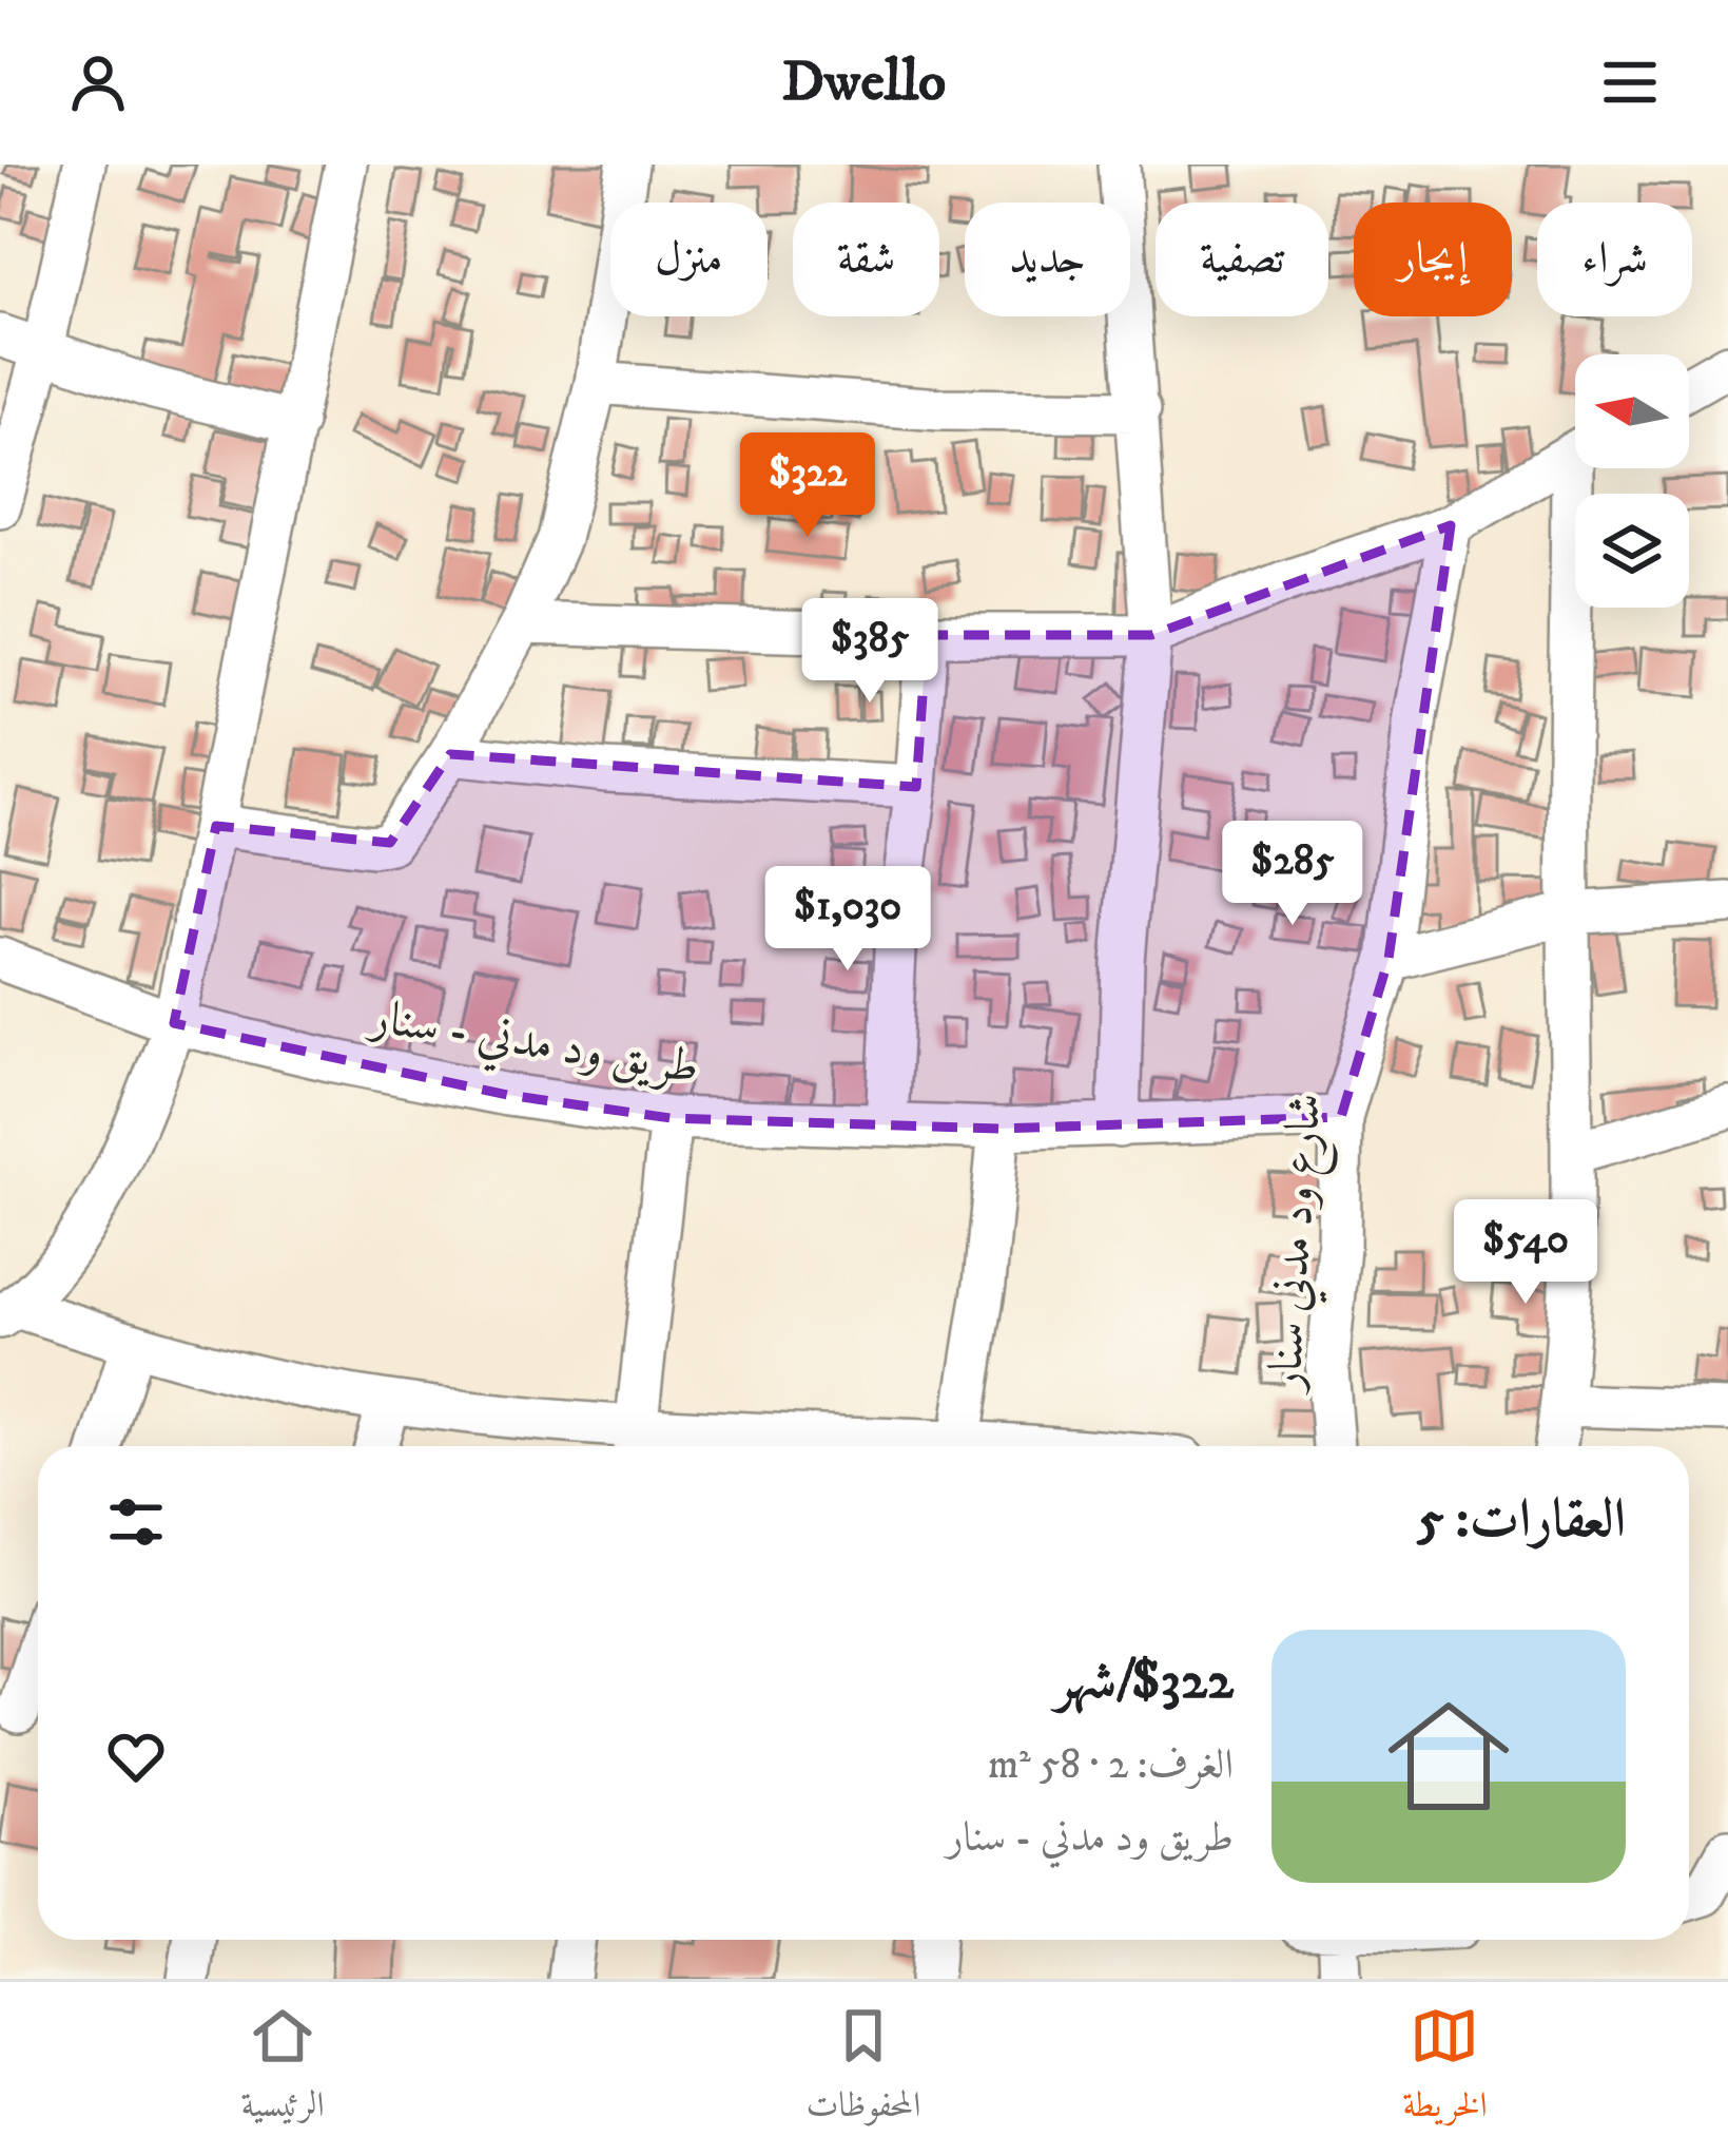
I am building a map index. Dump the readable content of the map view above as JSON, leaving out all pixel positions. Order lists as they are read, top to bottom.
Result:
{
  "streets": {
    "street": ["طريق ود مدني - سنار", "شارع ود مدني سنار"]
  },
  "crossings": [
    ["طريق ود مدني - سنار", "شارع ود مدني سنار"]
  ],
  "north": "left",
  "page": {
    "header": "Dwello",
    "chip": [
      "شراء",
      "إيجار",
      "تصفية",
      "جديد",
      "شقة",
      "منزل"
    ],
    "price": [
      "$322",
      "$385",
      "$285",
      "$1,030",
      "$540"
    ],
    "heading": "العقارات: 5",
    "list": [
      {
        "name": "$322/شهر",
        "note": "الغرف: 2 · 58 m² · طريق ود مدني - سنار"
      }
    ],
    "tabs": ["الخريطة", "المحفوظات", "الرئيسية"]
  }
}
